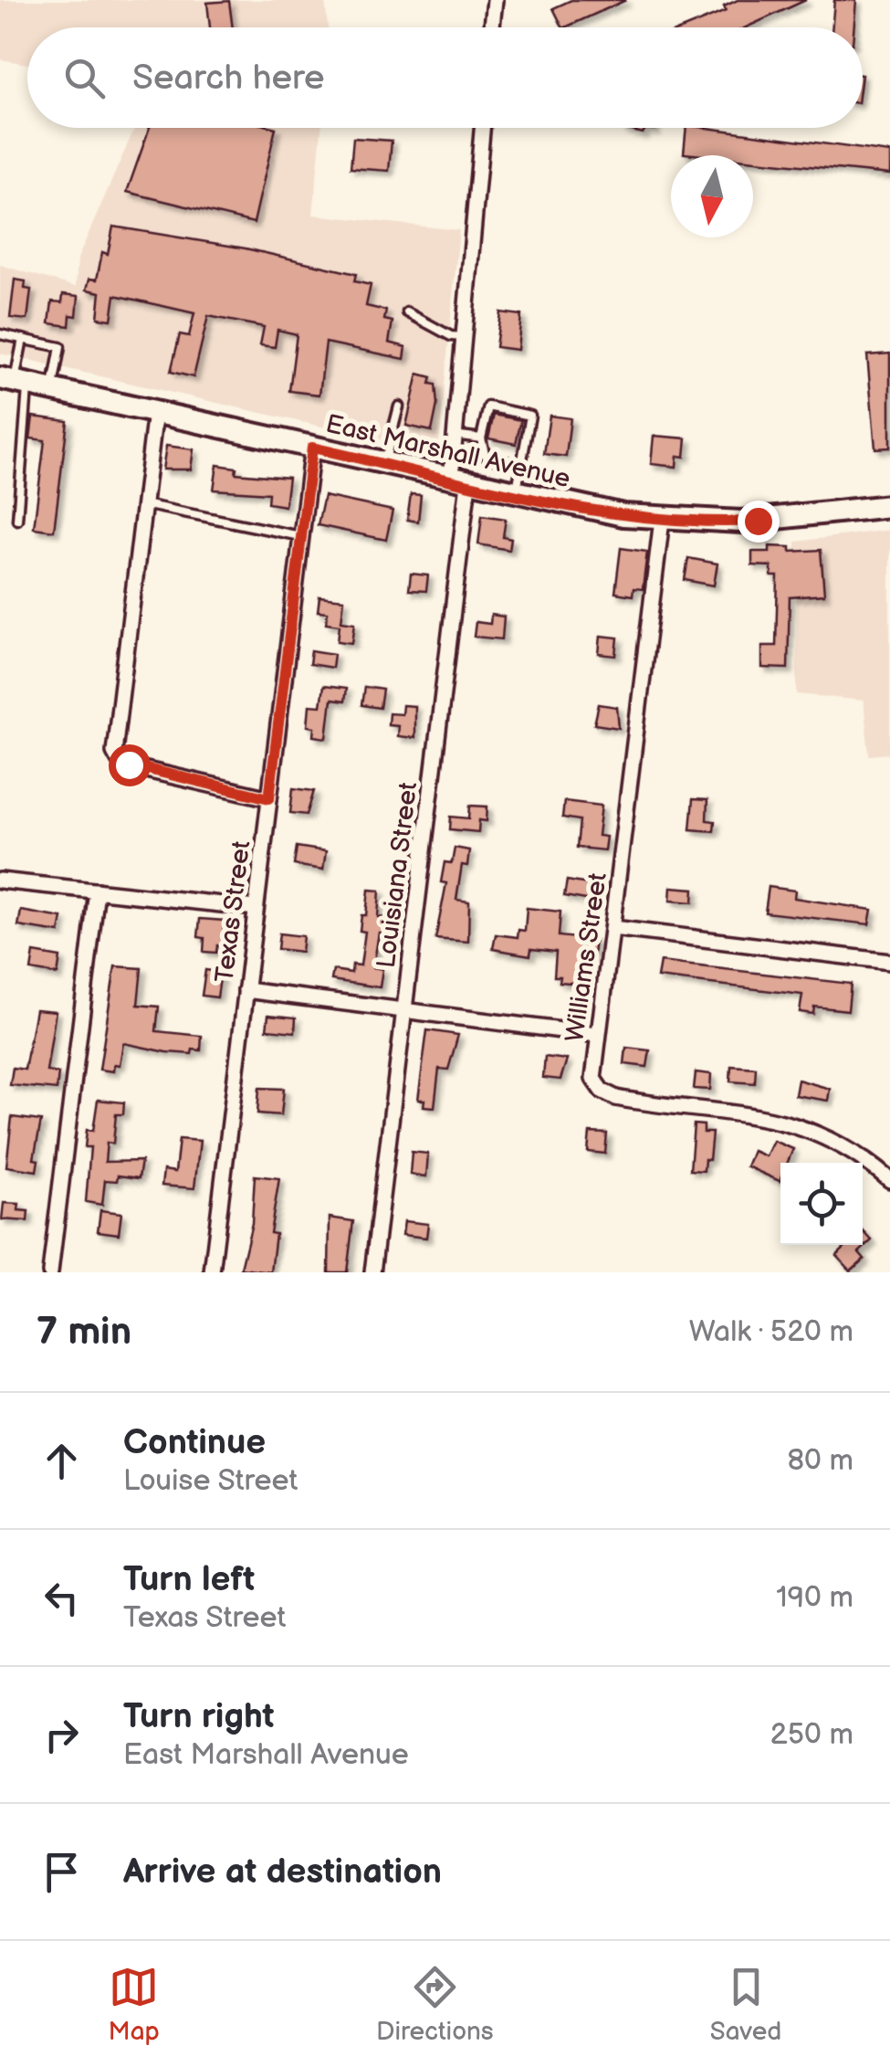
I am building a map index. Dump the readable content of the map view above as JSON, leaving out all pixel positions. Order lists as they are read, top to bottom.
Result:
{
  "streets": {
    "main road": ["East Marshall Avenue"],
    "street": ["Louisiana Street", "Texas Street", "Williams Street"]
  },
  "crossings": [
    ["East Marshall Avenue", "Louisiana Street"],
    ["East Marshall Avenue", "Texas Street"],
    ["East Marshall Avenue", "Williams Street"]
  ],
  "north": "bottom",
  "page": {
    "search": "Search here",
    "heading": ["7 min", "Walk · 520 m"],
    "list": [
      ["Continue", "Louise Street", "80 m"],
      ["Turn left", "Texas Street", "190 m"],
      ["Turn right", "East Marshall Avenue", "250 m"],
      "Arrive at destination"
    ],
    "nav": ["Map", "Directions", "Saved"]
  }
}
